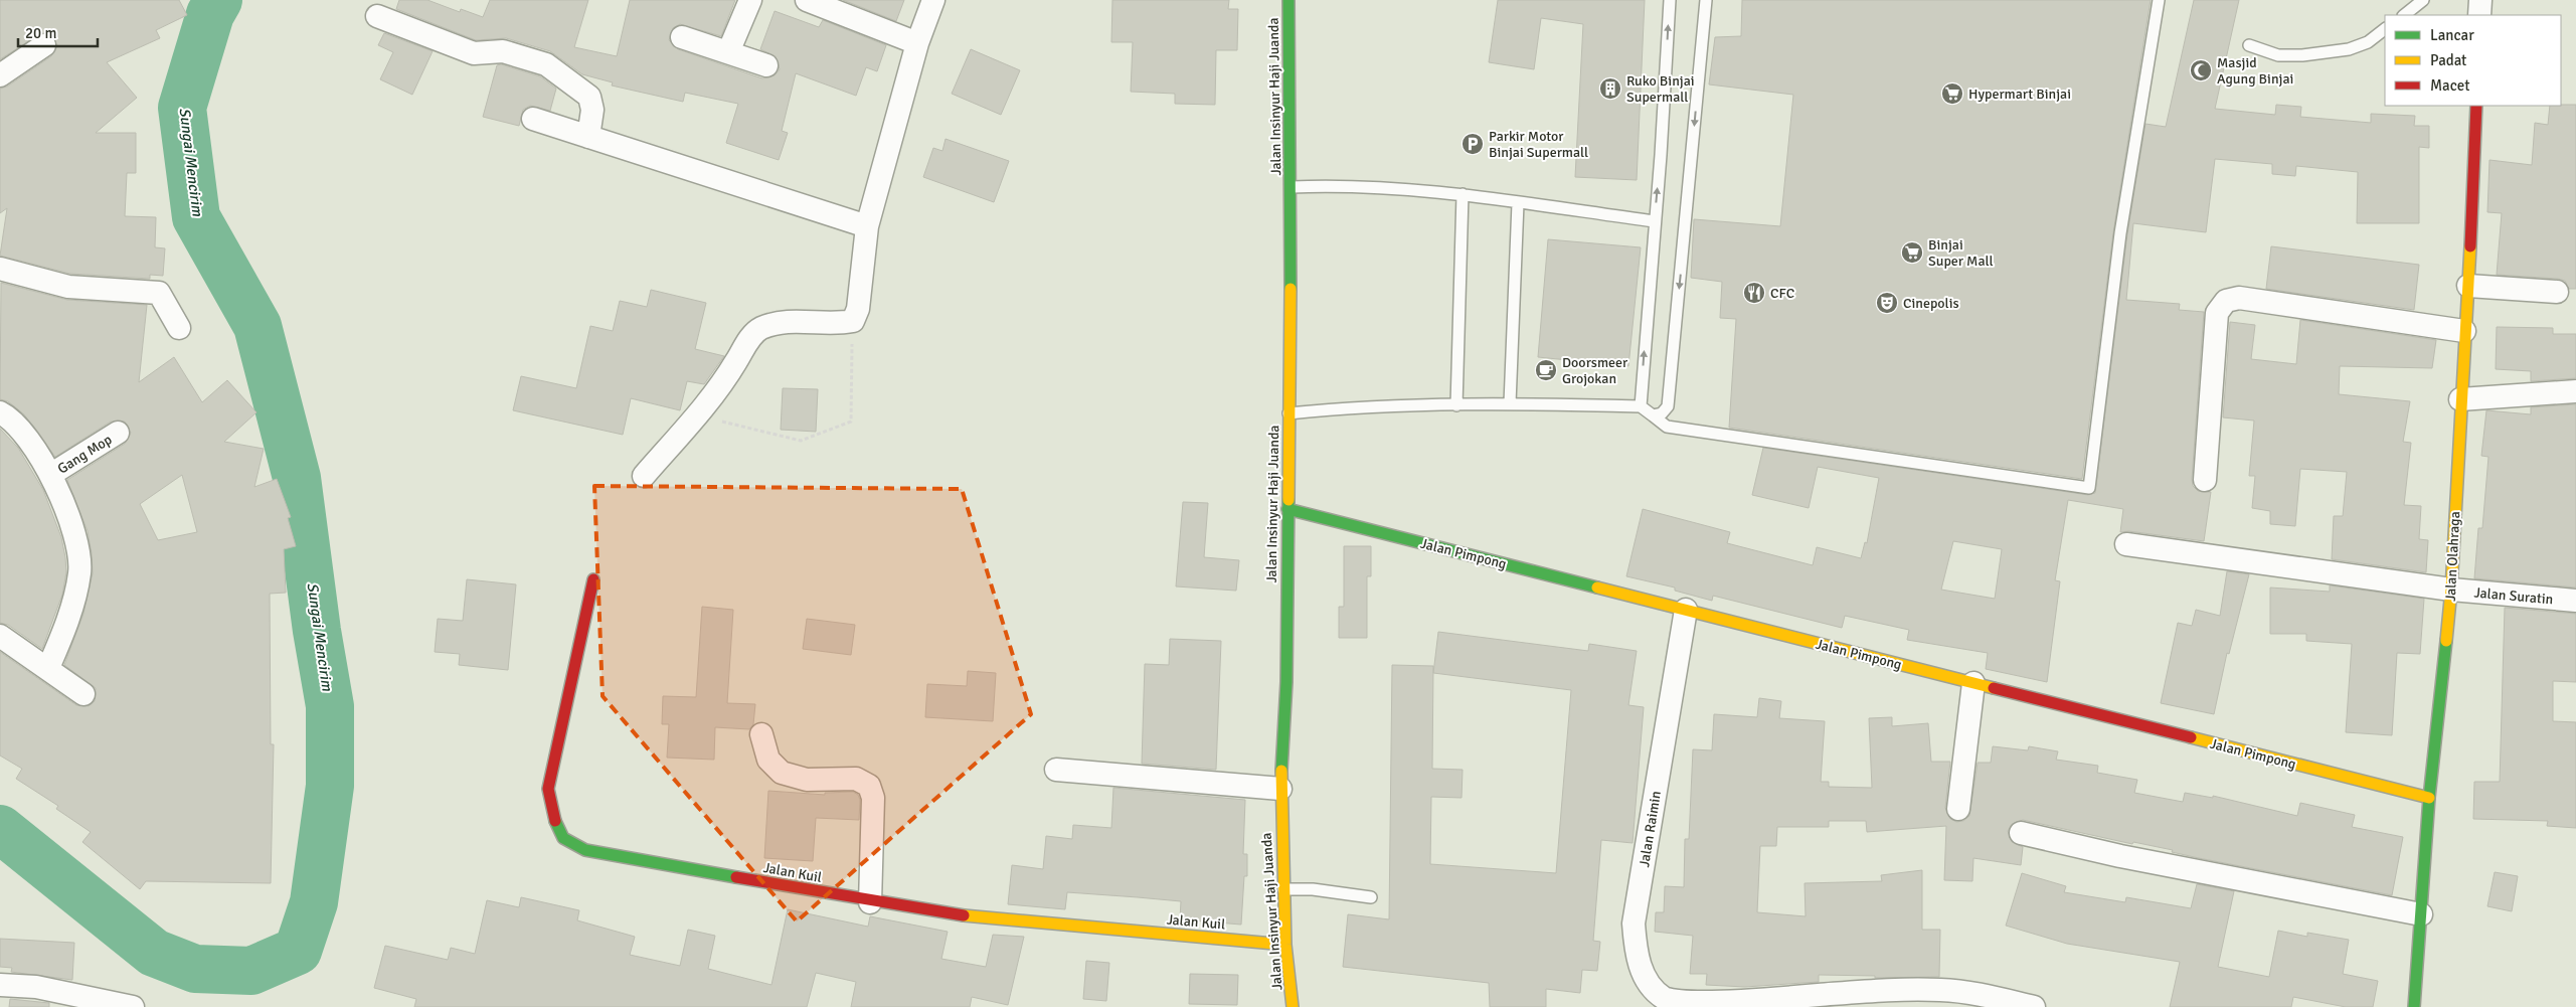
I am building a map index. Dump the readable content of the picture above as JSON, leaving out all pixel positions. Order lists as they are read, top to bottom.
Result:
{
  "streets": {
    "street": [
      "Jalan Insinyur Haji Juanda",
      "Gang Mop",
      "Jalan Pimpong",
      "Jalan Olahraga",
      "Jalan Suratin",
      "Jalan Raimin",
      "Jalan Kuil"
    ]
  },
  "crossings": [
    ["Jalan Insinyur Haji Juanda", "Jalan Pimpong"],
    ["Jalan Insinyur Haji Juanda", "Jalan Kuil"],
    ["Jalan Pimpong", "Jalan Olahraga"],
    ["Jalan Pimpong", "Jalan Raimin"],
    ["Jalan Olahraga", "Jalan Suratin"]
  ],
  "water": ["Sungai Mencirim"],
  "places": {
    "mosque": ["Masjid Agung Binjai"],
    "building": ["Ruko Binjai Supermall"],
    "supermarket": ["Hypermart Binjai", "Binjai Super Mall"],
    "parking": ["Parkir Motor Binjai Supermall"],
    "restaurant": ["CFC"],
    "theatre": ["Cinepolis"],
    "cafe": ["Doorsmeer Grojokan"]
  },
  "legend": ["Lancar", "Padat", "Macet"],
  "scale_bar": "20 m"
}
